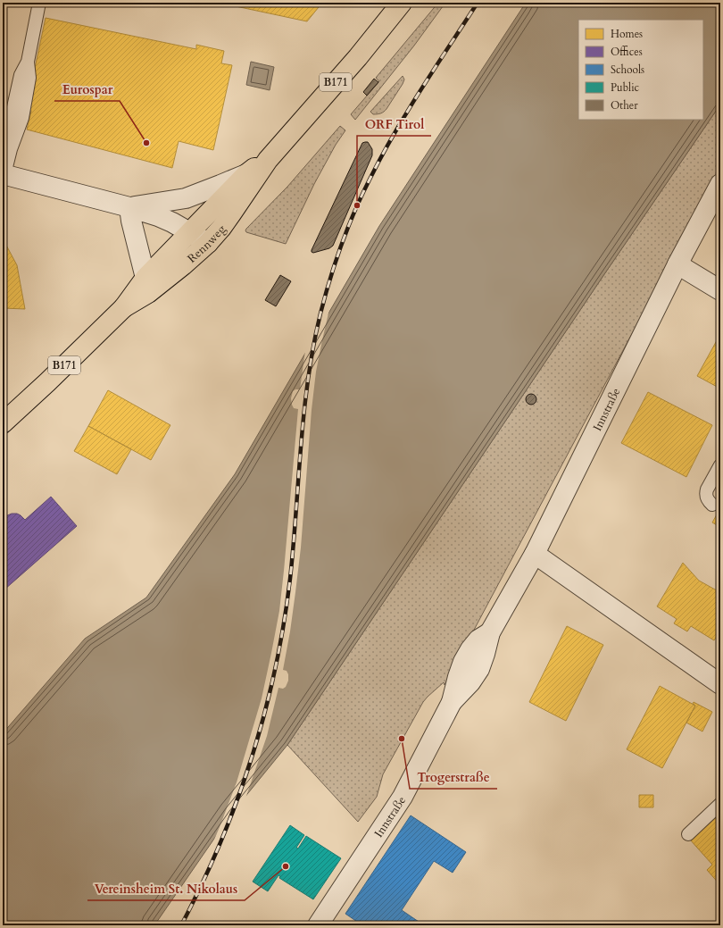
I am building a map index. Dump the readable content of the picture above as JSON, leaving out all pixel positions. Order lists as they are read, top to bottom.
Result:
{
  "streets": {
    "main road": ["B171", "Rennweg"],
    "street": ["Innstraße"]
  },
  "places": [
    "Eurospar",
    "ORF Tirol",
    "Trogerstraße",
    "Vereinsheim St. Nikolaus"
  ],
  "legend": [
    "Homes",
    "Offices",
    "Schools",
    "Public",
    "Other"
  ]
}
